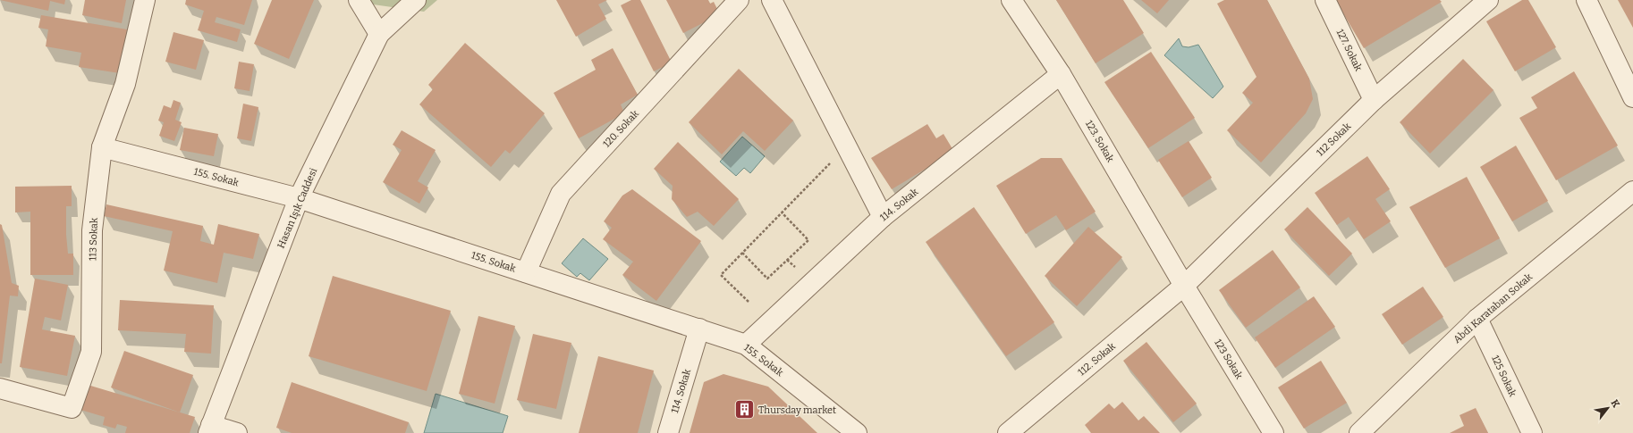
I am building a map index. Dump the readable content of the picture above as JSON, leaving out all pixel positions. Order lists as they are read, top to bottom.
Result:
{
  "streets": {
    "street": [
      "127. Sokak",
      "120. Sokak",
      "112 Sokak",
      "123. Sokak",
      "155. Sokak",
      "114. Sokak",
      "Hasan Işık Caddesi",
      "113 Sokak",
      "Abdi Karataban Sokak",
      "112. Sokak",
      "123 Sokak",
      "125 Sokak"
    ]
  },
  "crossings": [
    ["127. Sokak", "112 Sokak"],
    ["120. Sokak", "155. Sokak"],
    ["112 Sokak", "123. Sokak"],
    ["112 Sokak", "112. Sokak"],
    ["112 Sokak", "123 Sokak"],
    ["123. Sokak", "114. Sokak"],
    ["123. Sokak", "112. Sokak"],
    ["123. Sokak", "123 Sokak"],
    ["155. Sokak", "114. Sokak"],
    ["155. Sokak", "Hasan Işık Caddesi"],
    ["155. Sokak", "113 Sokak"],
    ["Abdi Karataban Sokak", "125 Sokak"],
    ["112. Sokak", "123 Sokak"]
  ],
  "places": {
    "building": ["Thursday market"]
  },
  "north": "top right"
}
